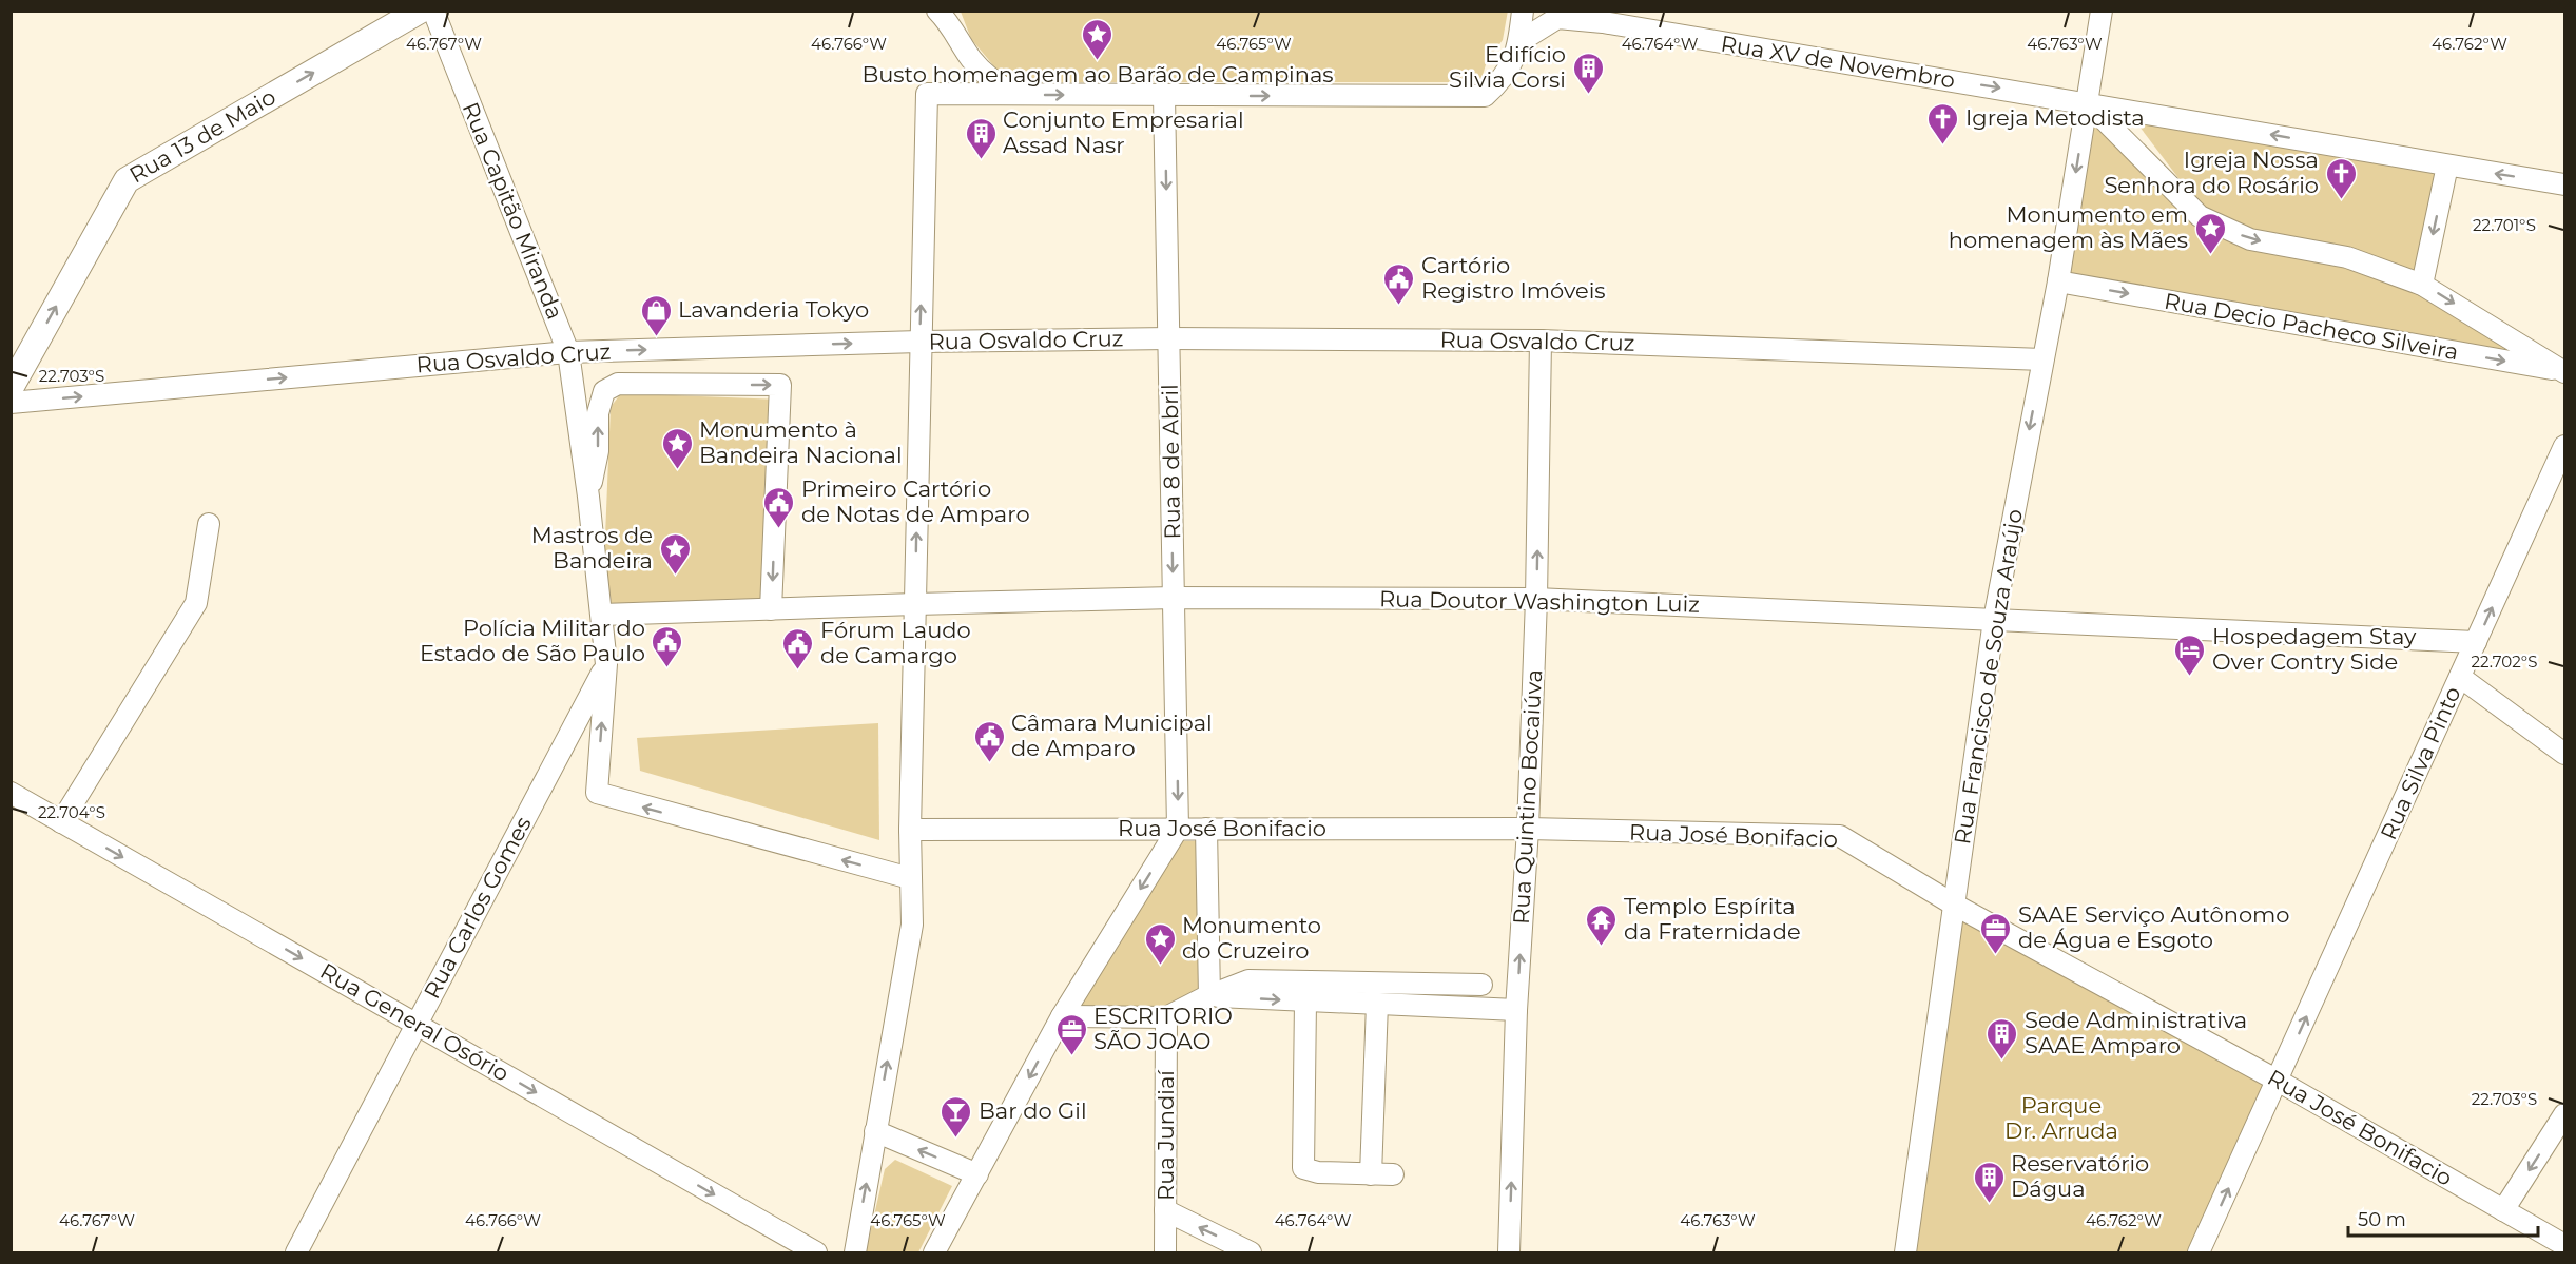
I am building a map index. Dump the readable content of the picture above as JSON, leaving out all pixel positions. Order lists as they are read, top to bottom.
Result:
{
  "streets": {
    "street": [
      "Rua XV de Novembro",
      "Rua 13 de Maio",
      "Rua Capitão Miranda",
      "Rua Decio Pacheco Silveira",
      "Rua Osvaldo Cruz",
      "Rua 8 de Abril",
      "Rua Doutor Washington Luiz",
      "Rua Francisco de Souza Araújo",
      "Rua Silva Pinto",
      "Rua Quintino Bocaiúva",
      "Rua José Bonifacio",
      "Rua Carlos Gomes",
      "Rua General Osório",
      "Rua Jundiaí"
    ]
  },
  "crossings": [
    ["Rua XV de Novembro", "Rua Francisco de Souza Araújo"],
    ["Rua Capitão Miranda", "Rua Osvaldo Cruz"],
    ["Rua Capitão Miranda", "Rua Doutor Washington Luiz"],
    ["Rua Capitão Miranda", "Rua Carlos Gomes"],
    ["Rua Decio Pacheco Silveira", "Rua Francisco de Souza Araújo"],
    ["Rua Osvaldo Cruz", "Rua 8 de Abril"],
    ["Rua Osvaldo Cruz", "Rua Francisco de Souza Araújo"],
    ["Rua Osvaldo Cruz", "Rua Quintino Bocaiúva"],
    ["Rua 8 de Abril", "Rua Doutor Washington Luiz"],
    ["Rua 8 de Abril", "Rua José Bonifacio"],
    ["Rua Doutor Washington Luiz", "Rua Francisco de Souza Araújo"],
    ["Rua Doutor Washington Luiz", "Rua Silva Pinto"],
    ["Rua Doutor Washington Luiz", "Rua Quintino Bocaiúva"],
    ["Rua Francisco de Souza Araújo", "Rua José Bonifacio"],
    ["Rua Silva Pinto", "Rua José Bonifacio"],
    ["Rua Quintino Bocaiúva", "Rua José Bonifacio"],
    ["Rua Carlos Gomes", "Rua General Osório"]
  ],
  "one_way": [
    "Rua 13 de Maio",
    "Rua Osvaldo Cruz",
    "Rua 8 de Abril",
    "Rua Francisco de Souza Araújo",
    "Rua Silva Pinto",
    "Rua Quintino Bocaiúva",
    "Rua General Osório"
  ],
  "parks": ["Parque Dr. Arruda"],
  "places": {
    "place": [
      "Busto homenagem ao Barão de Campinas",
      "Monumento em homenagem às Mães",
      "Monumento à Bandeira Nacional",
      "Mastros de Bandeira",
      "Monumento do Cruzeiro"
    ],
    "building": [
      "Edifício Silvia Corsi",
      "Conjunto Empresarial Assad Nasr",
      "Sede Administrativa SAAE Amparo",
      "Reservatório Dágua"
    ],
    "church": ["Igreja Metodista", "Igreja Nossa Senhora do Rosário"],
    "public building": [
      "Cartório Registro Imóveis",
      "Primeiro Cartório de Notas de Amparo",
      "Polícia Militar do Estado de São Paulo",
      "Fórum Laudo de Camargo",
      "Câmara Municipal de Amparo"
    ],
    "shop": ["Lavanderia Tokyo"],
    "hotel": ["Hospedagem Stay Over Contry Side"],
    "temple": ["Templo Espírita da Fraternidade"],
    "office": ["SAAE Serviço Autônomo de Água e Esgoto", "ESCRITORIO SÃO JOAO"],
    "bar": ["Bar do Gil"]
  },
  "scale_bar": "50 m",
  "coordinates": [
    "46.767°W",
    "46.766°W",
    "46.765°W",
    "46.764°W",
    "46.763°W",
    "46.762°W",
    "22.701°S",
    "22.703°S",
    "22.702°S",
    "22.704°S"
  ]
}
